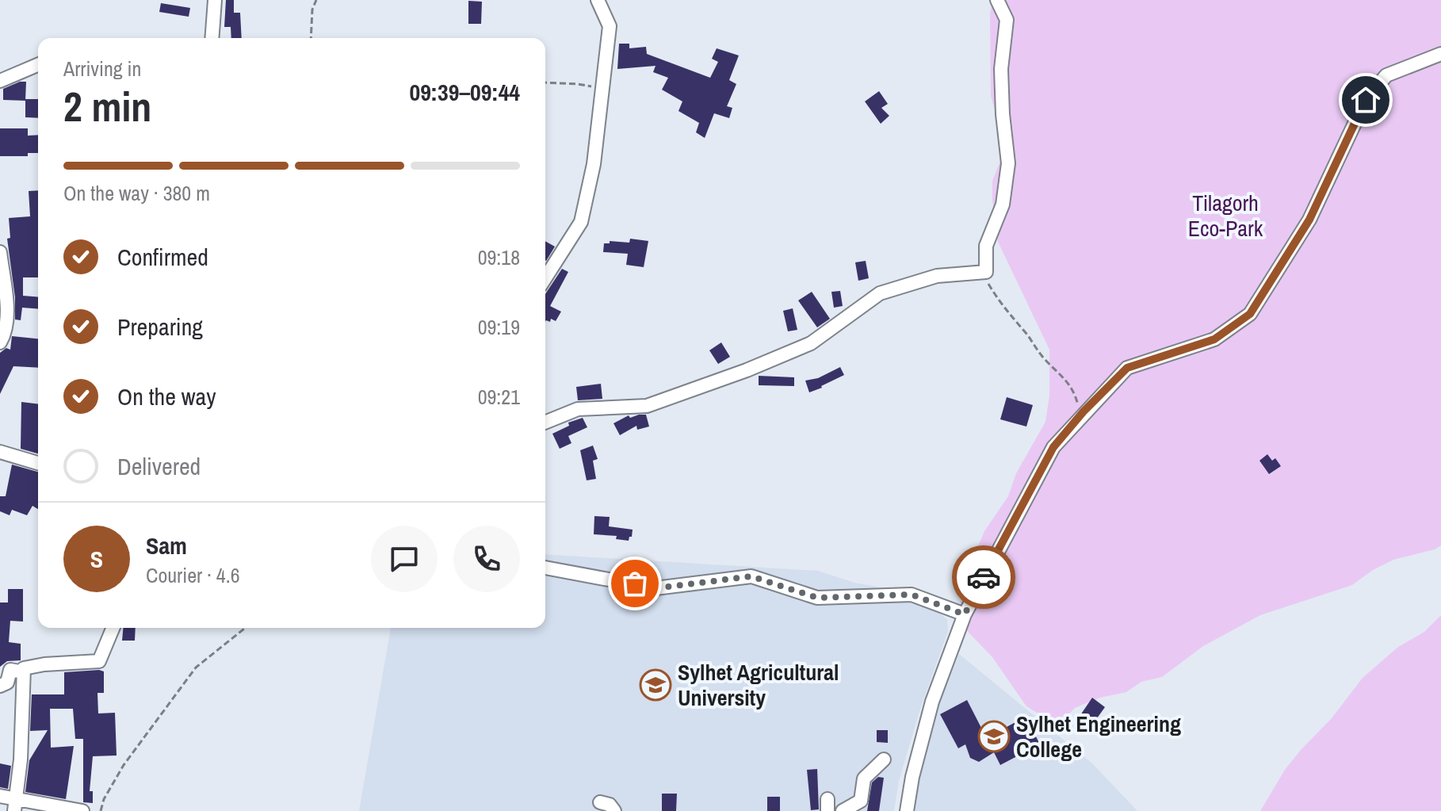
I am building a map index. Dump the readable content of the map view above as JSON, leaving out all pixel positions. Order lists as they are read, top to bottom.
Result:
{
  "parks": ["Tilagorh Eco-Park"],
  "places": {
    "school or university": ["Sylhet Agricultural University", "Sylhet Engineering College"]
  },
  "page": {
    "heading": ["2 min", "Arriving in", "09:39–09:44"],
    "panel": ["Sam", "Courier · 4.6"],
    "bar": "On the way · 380 m",
    "list": [
      ["Confirmed", "09:18"],
      ["Preparing", "09:19"],
      ["On the way", "09:21"],
      "Delivered"
    ],
    "round": "S"
  }
}
